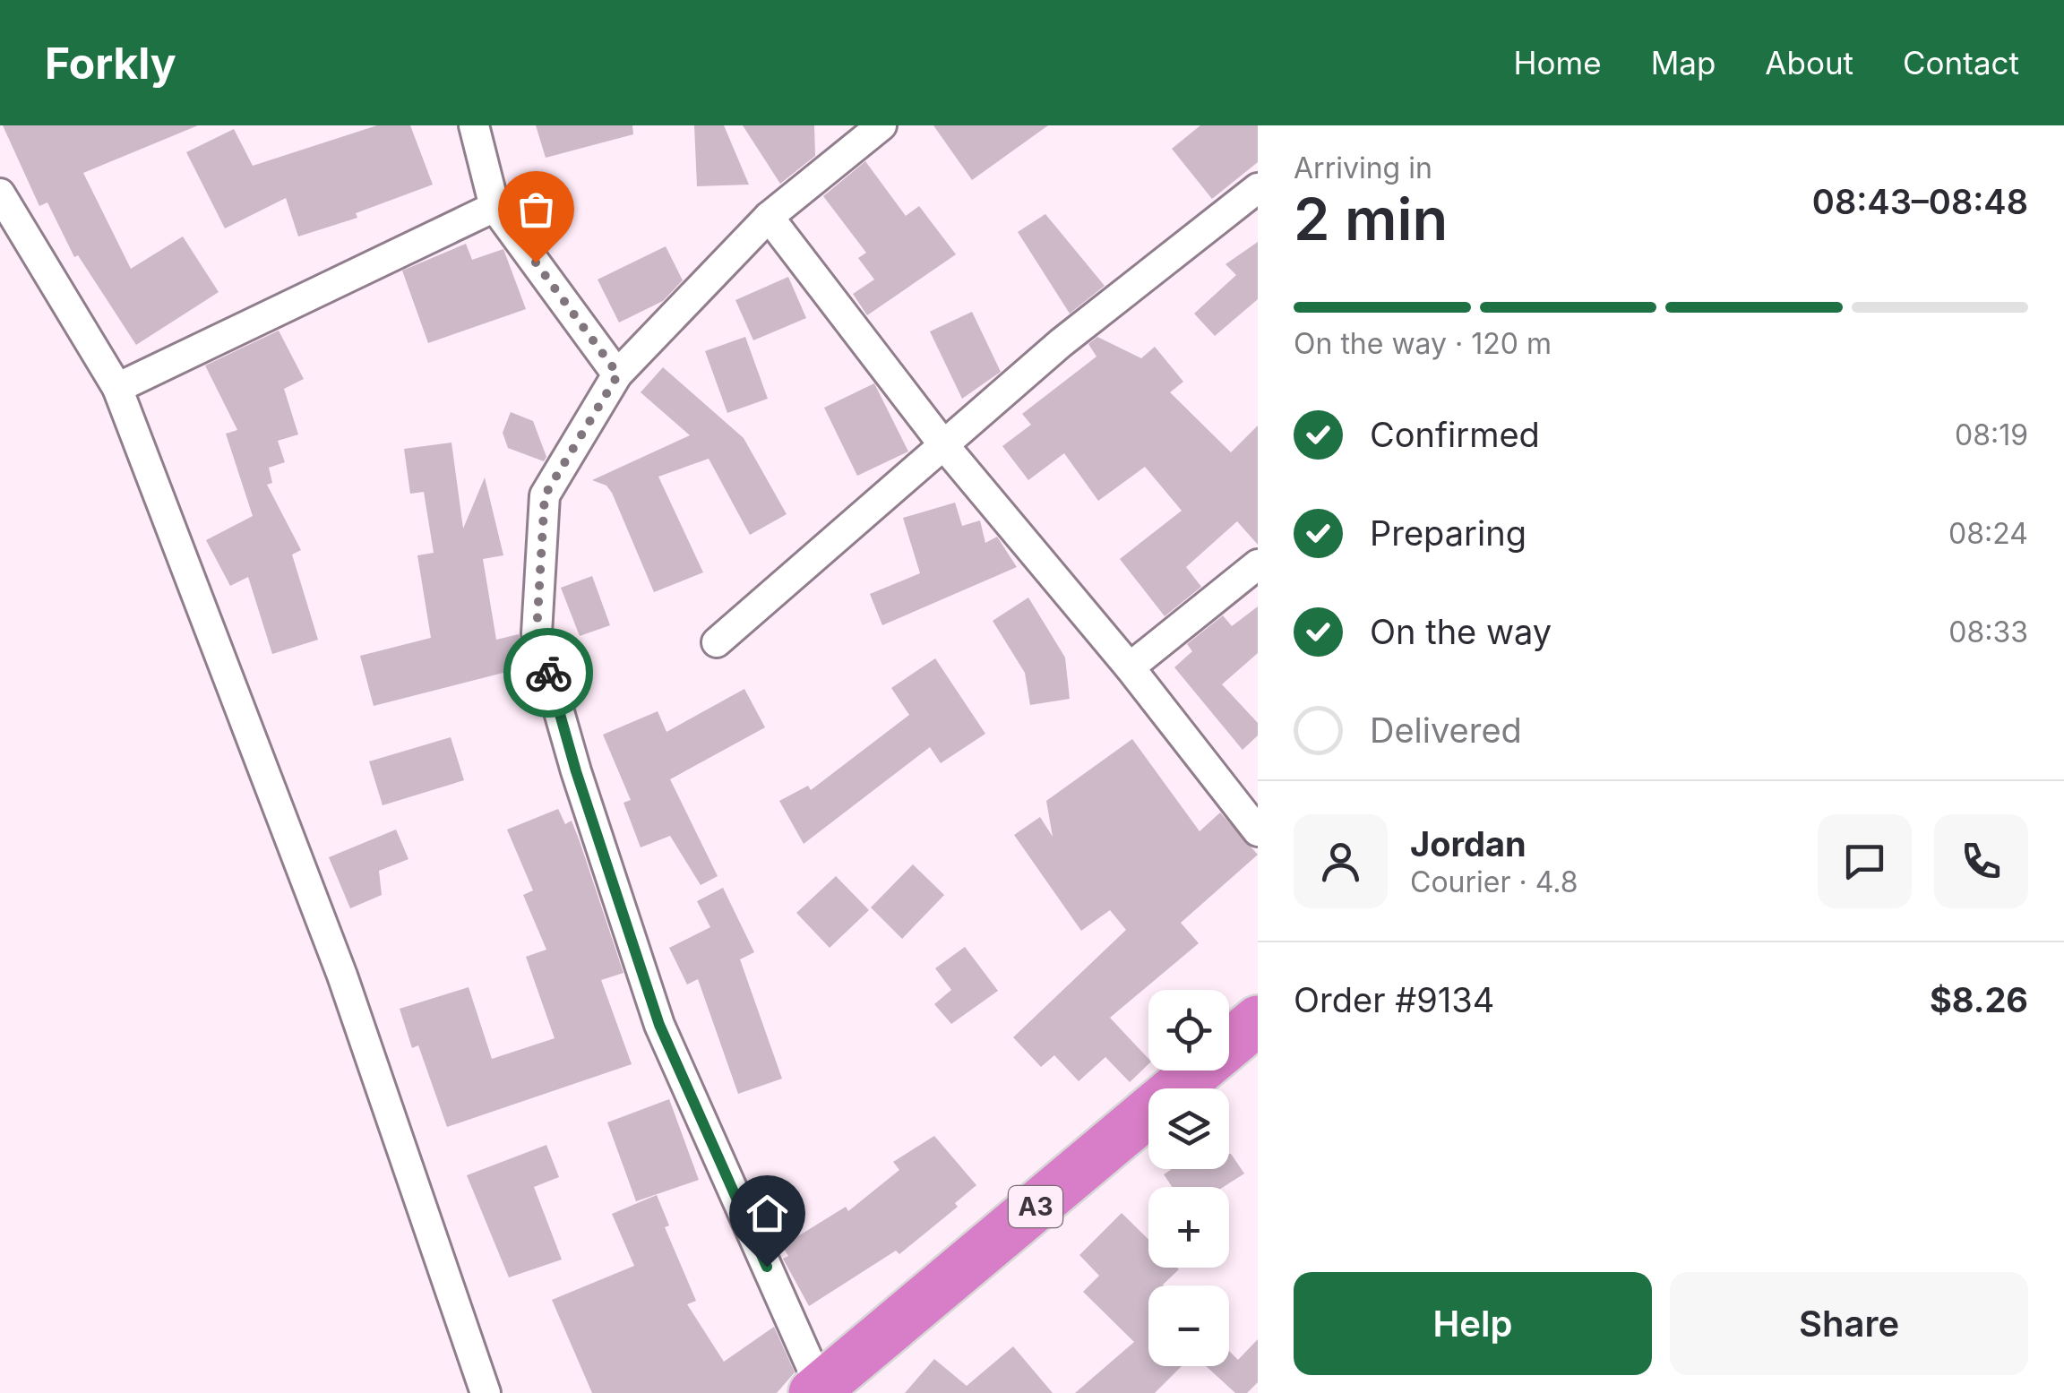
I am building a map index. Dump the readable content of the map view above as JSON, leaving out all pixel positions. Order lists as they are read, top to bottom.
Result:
{
  "streets": {
    "highway": ["A3"]
  },
  "page": {
    "header": "Forkly",
    "nav": [
      "Home",
      "Map",
      "About",
      "Contact"
    ],
    "heading": ["2 min", "Arriving in", "08:43–08:48"],
    "panel": [
      "Jordan",
      "Courier · 4.8",
      "Order #9134",
      "$8.26"
    ],
    "bar": "On the way · 120 m",
    "list": [
      ["Confirmed", "08:19"],
      ["Preparing", "08:24"],
      ["On the way", "08:33"],
      "Delivered"
    ],
    "map_buttons": ["+", "−"],
    "buttons": ["Help", "Share"]
  }
}
